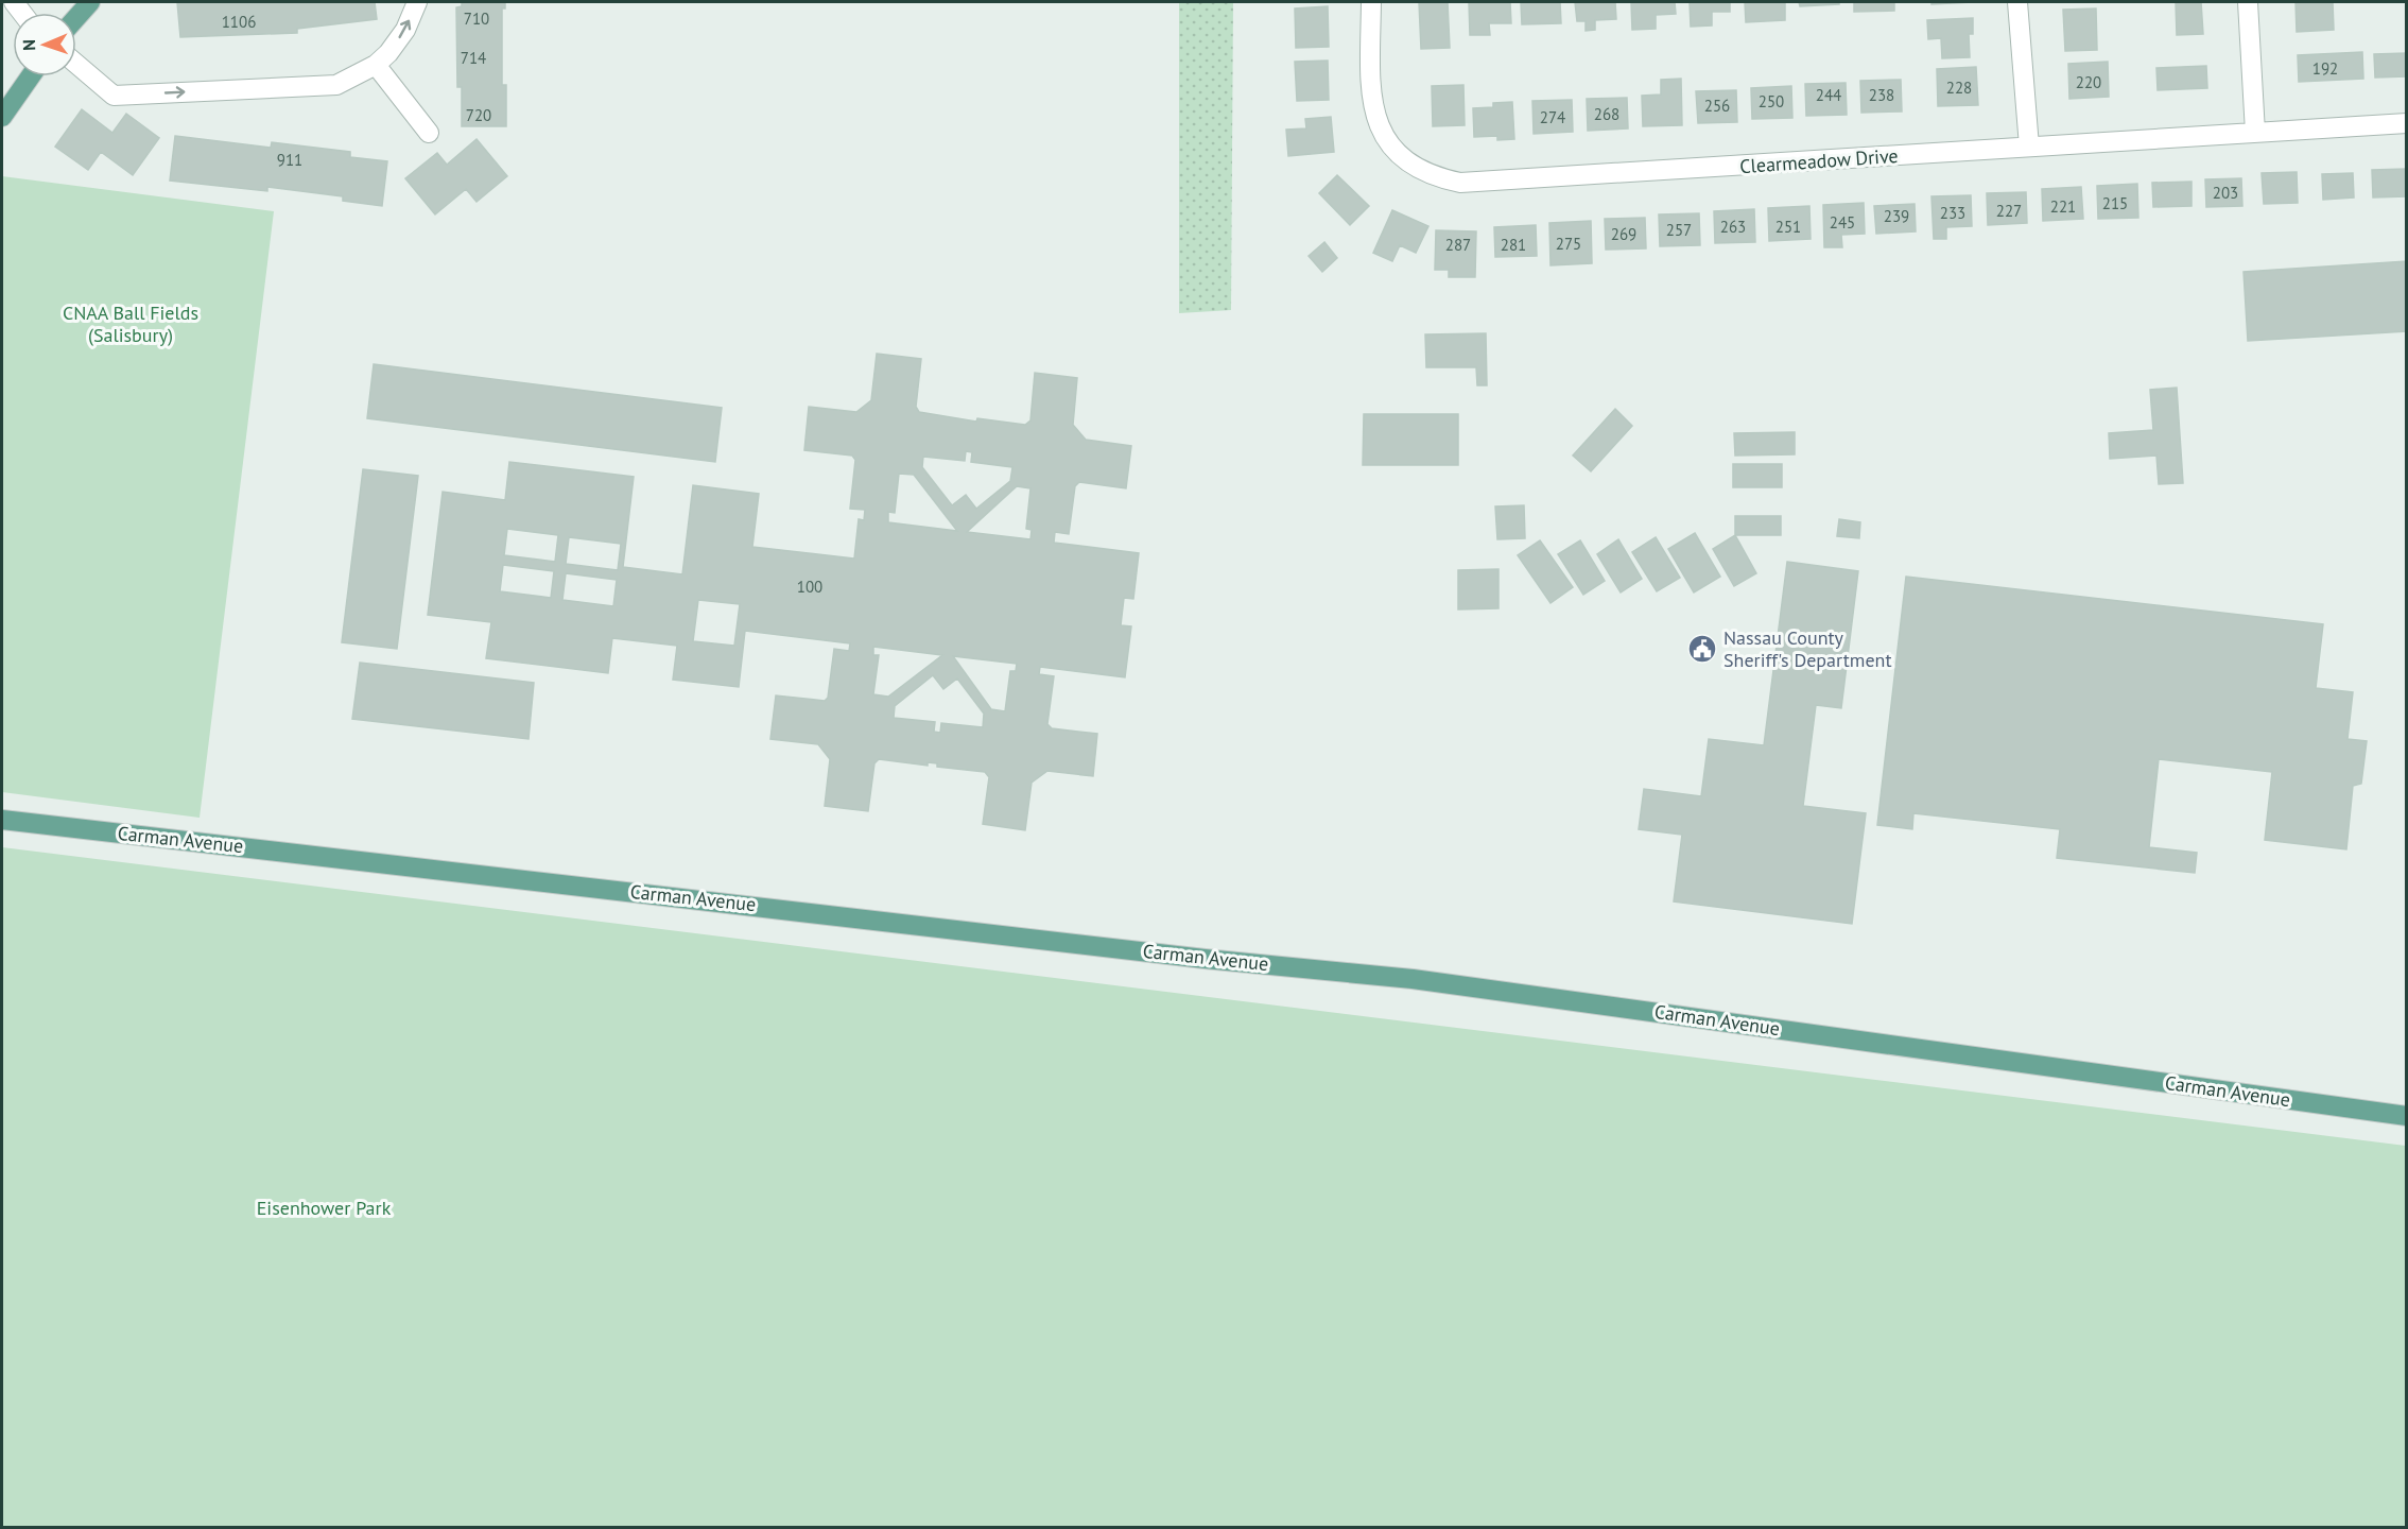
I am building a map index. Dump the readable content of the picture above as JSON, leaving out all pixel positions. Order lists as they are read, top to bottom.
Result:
{
  "streets": {
    "main road": ["Carman Avenue"],
    "street": ["Clearmeadow Drive"]
  },
  "parks": ["CNAA Ball Fields (Salisbury)", "Eisenhower Park"],
  "places": {
    "public building": ["Nassau County Sheriff's Department"]
  },
  "house_numbers": [
    "710",
    "1106",
    "714",
    "192",
    "220",
    "228",
    "244",
    "238",
    "250",
    "256",
    "268",
    "720",
    "274",
    "911",
    "203",
    "215",
    "221",
    "227",
    "233",
    "239",
    "245",
    "263",
    "251",
    "257",
    "269",
    "275",
    "287",
    "281",
    "100"
  ],
  "north": "left"
}
